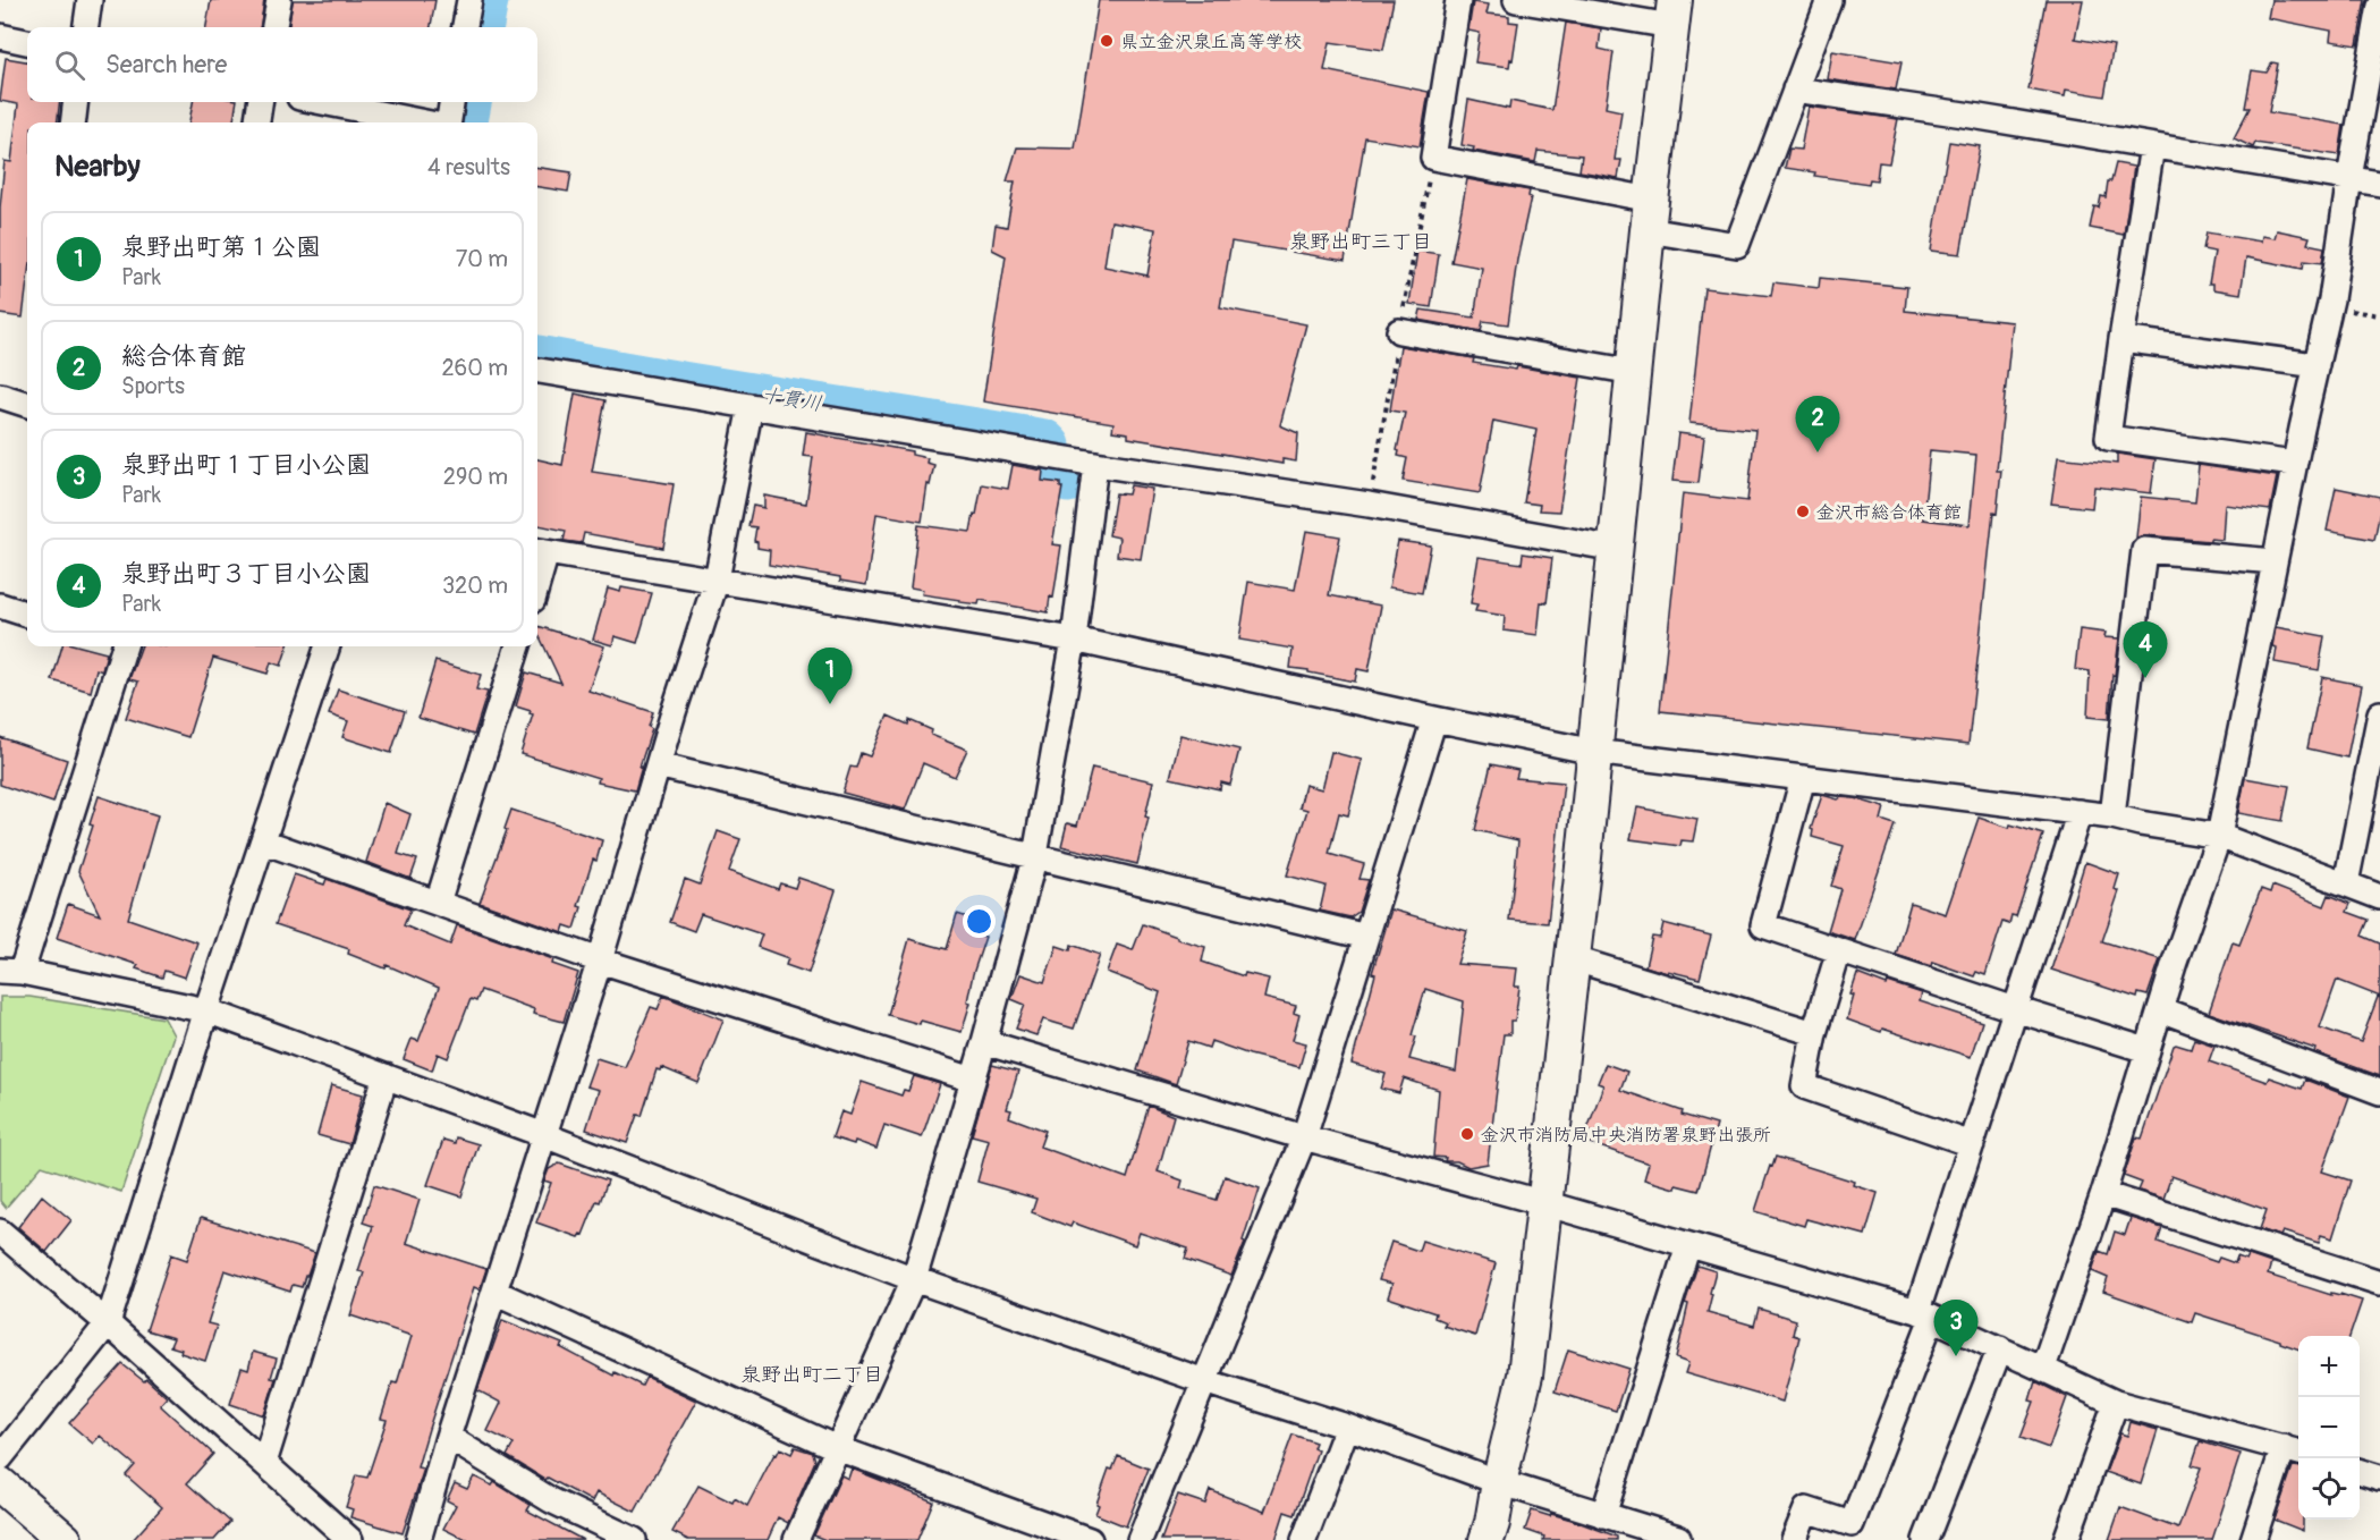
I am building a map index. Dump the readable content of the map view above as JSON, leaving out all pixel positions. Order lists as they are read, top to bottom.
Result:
{
  "districts": ["泉野出町三丁目", "泉野出町二丁目"],
  "water": ["十貫川"],
  "places": ["県立金沢泉丘高等学校", "金沢市総合体育館", "金沢市消防局中央消防署泉野出張所"],
  "page": {
    "search": "Search here",
    "heading": ["Nearby", "4 results"],
    "list": [
      {
        "mark": "1",
        "name": "泉野出町第１公園",
        "note": "Park",
        "value": "70 m"
      },
      {
        "mark": "2",
        "name": "総合体育館",
        "note": "Sports",
        "value": "260 m"
      },
      {
        "mark": "3",
        "name": "泉野出町１丁目小公園",
        "note": "Park",
        "value": "290 m"
      },
      {
        "mark": "4",
        "name": "泉野出町３丁目小公園",
        "note": "Park",
        "value": "320 m"
      }
    ],
    "pins": [
      "2",
      "4",
      "1",
      "3"
    ],
    "map_buttons": ["+", "−"]
  }
}
